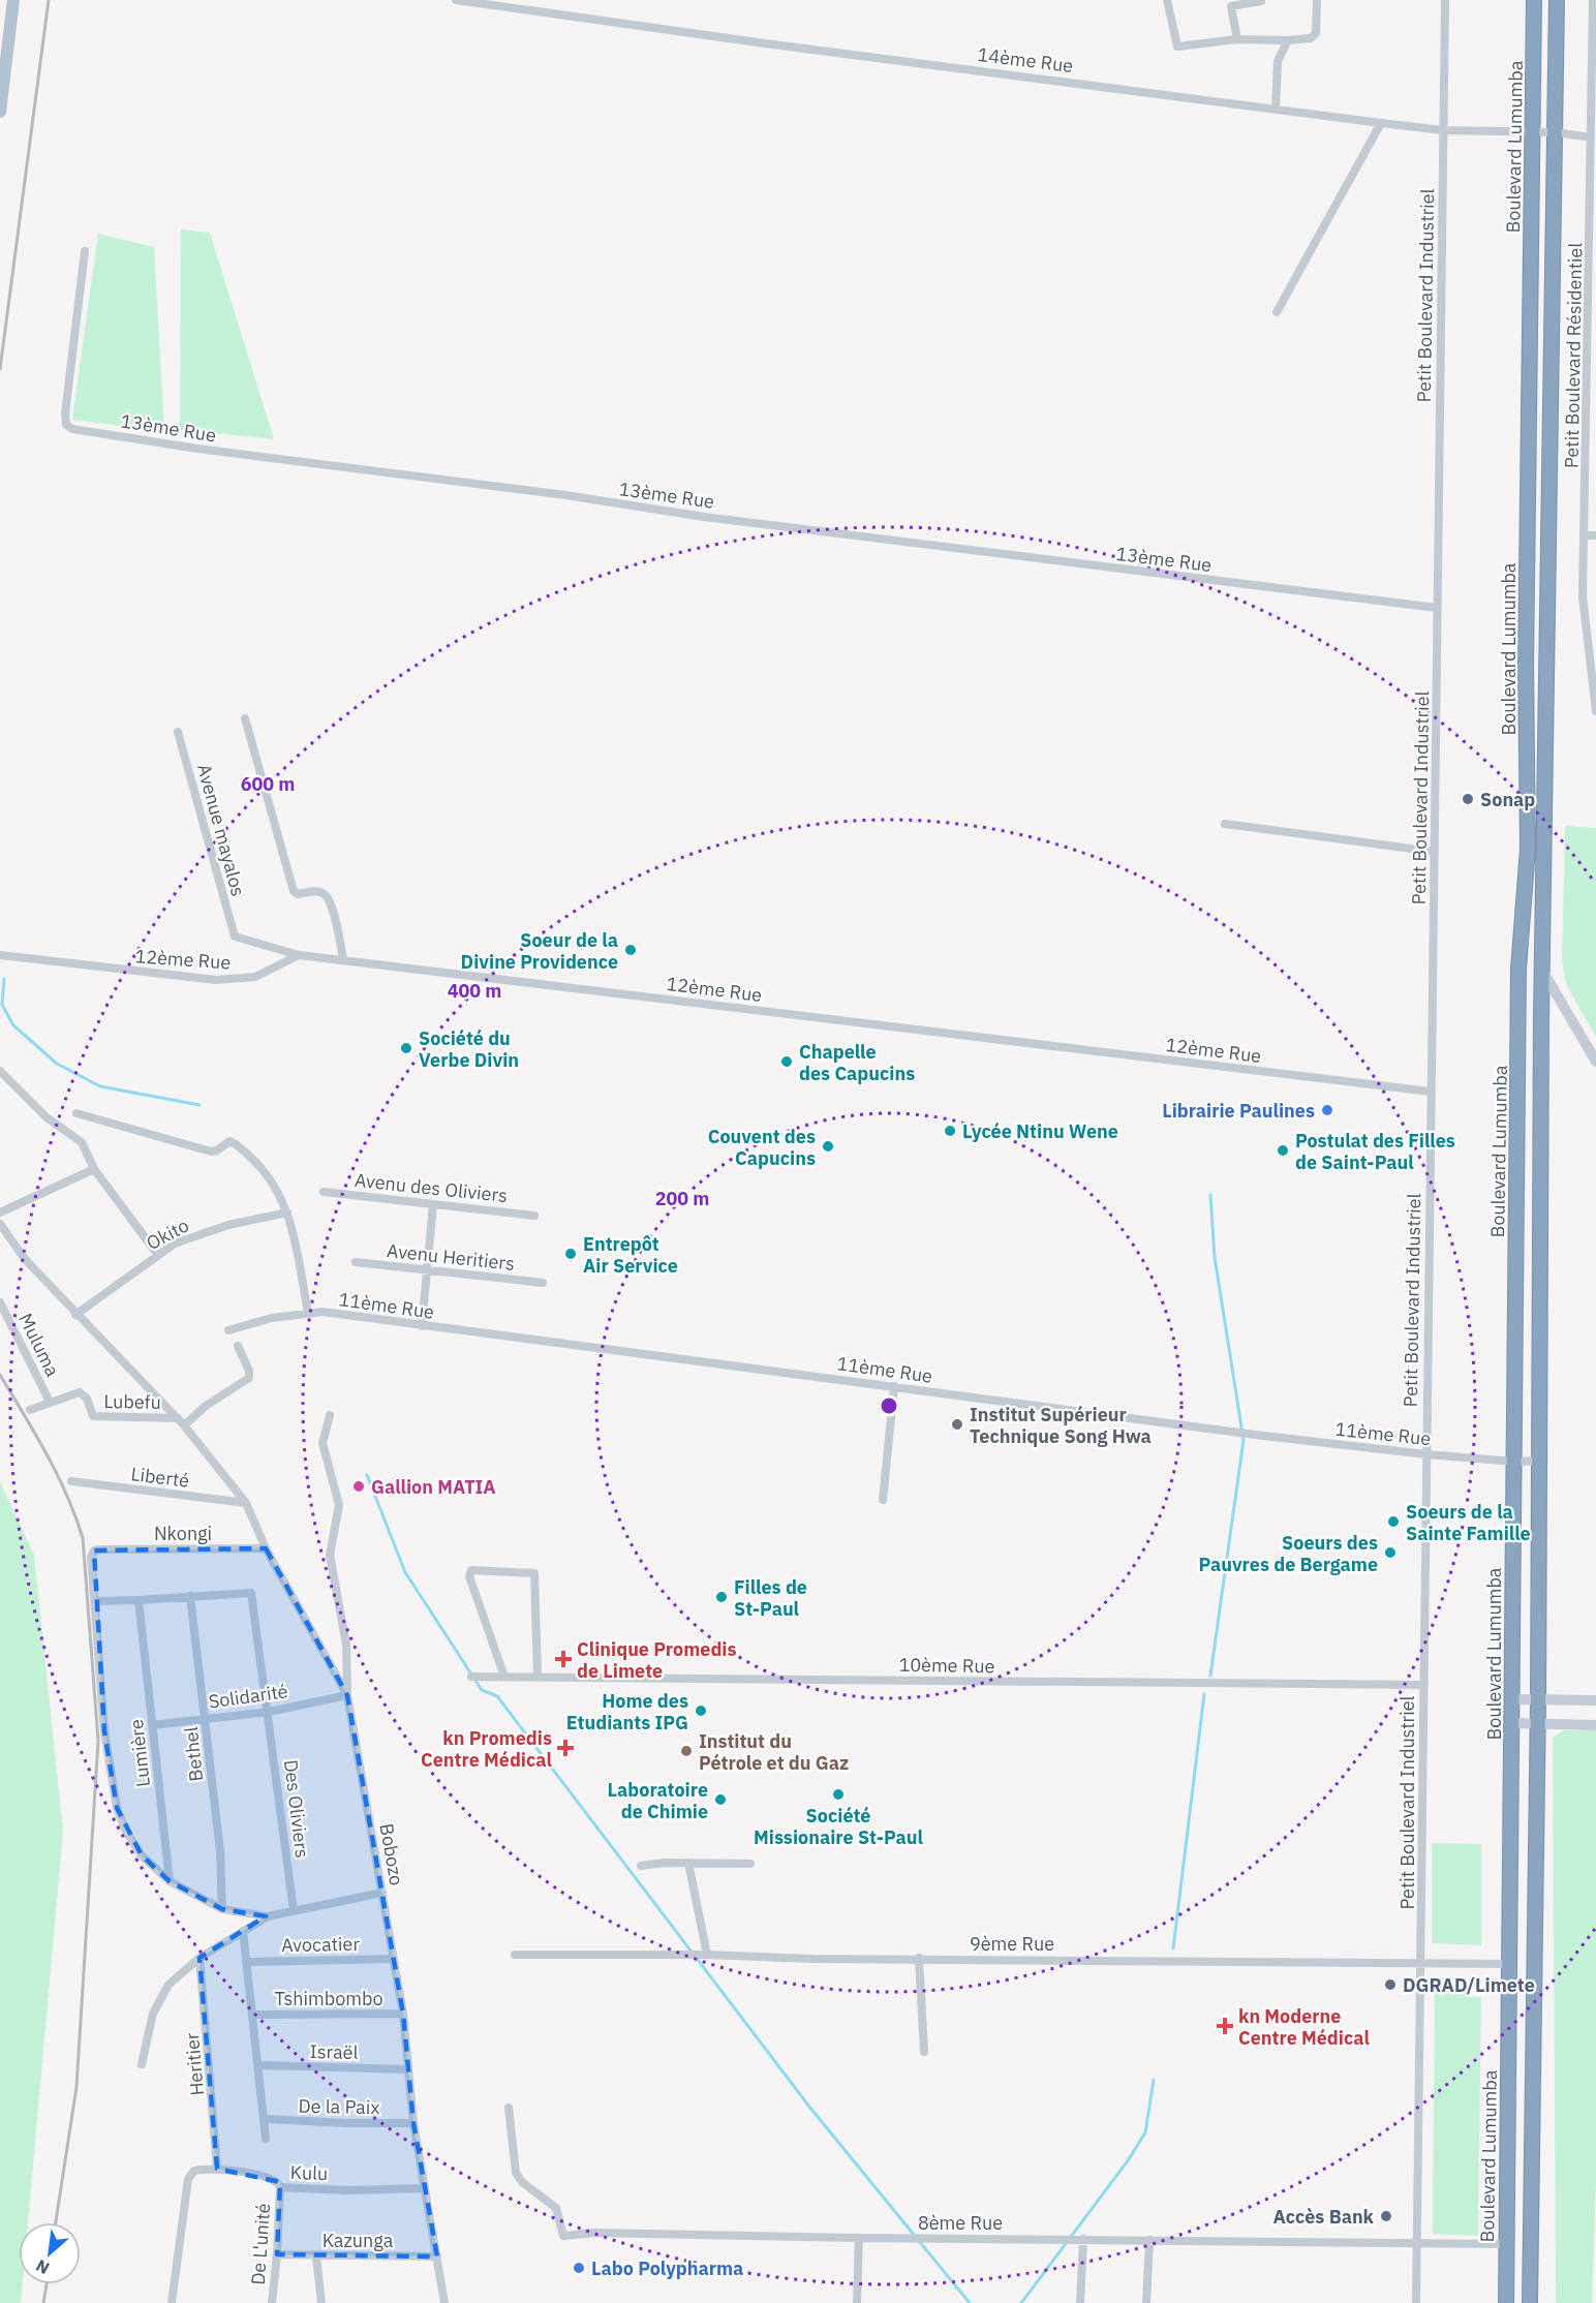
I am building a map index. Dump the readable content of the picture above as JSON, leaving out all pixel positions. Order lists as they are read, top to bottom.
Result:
{
  "streets": {
    "highway": ["Boulevard Lumumba"],
    "street": [
      "14ème Rue",
      "Petit Boulevard Industriel",
      "Petit Boulevard Résidentiel",
      "13ème Rue",
      "Avenue mayalos",
      "12ème Rue",
      "Avenu des Oliviers",
      "Okito",
      "Avenu Heritiers",
      "11ème Rue",
      "Muluma",
      "Lubefu",
      "Liberté",
      "Nkongi",
      "10ème Rue",
      "Solidarité",
      "Lumière",
      "Bethel",
      "Des Oliviers",
      "Bobozo",
      "9ème Rue",
      "Avocatier",
      "Tshimbombo",
      "Israël",
      "Heritier",
      "De la Paix",
      "Kulu",
      "8ème Rue",
      "Kazunga",
      "De L'unité"
    ]
  },
  "crossings": [
    ["14ème Rue", "Boulevard Lumumba"],
    ["14ème Rue", "Petit Boulevard Industriel"],
    ["14ème Rue", "Petit Boulevard Résidentiel"],
    ["Boulevard Lumumba", "11ème Rue"],
    ["Boulevard Lumumba", "9ème Rue"],
    ["Boulevard Lumumba", "8ème Rue"],
    ["Petit Boulevard Industriel", "13ème Rue"],
    ["Petit Boulevard Industriel", "12ème Rue"],
    ["Petit Boulevard Industriel", "11ème Rue"],
    ["Petit Boulevard Industriel", "10ème Rue"],
    ["Petit Boulevard Industriel", "9ème Rue"],
    ["Petit Boulevard Industriel", "8ème Rue"],
    ["Avenue mayalos", "12ème Rue"],
    ["Muluma", "Lubefu"],
    ["Solidarité", "Lumière"],
    ["Solidarité", "Bethel"],
    ["Solidarité", "Des Oliviers"],
    ["Solidarité", "Bobozo"],
    ["Bobozo", "Avocatier"],
    ["Bobozo", "Tshimbombo"],
    ["Bobozo", "Israël"],
    ["Bobozo", "De la Paix"],
    ["Bobozo", "Kulu"],
    ["Bobozo", "Kazunga"],
    ["Heritier", "Kulu"],
    ["Kulu", "De L'unité"],
    ["Kazunga", "De L'unité"]
  ],
  "places": {
    "other": [
      "Sonap",
      "Soeur de la Divine Providence",
      "Société du Verbe Divin",
      "Chapelle des Capucins",
      "Librairie Paulines",
      "Lycée Ntinu Wene",
      "Couvent des Capucins",
      "Postulat des Filles de Saint-Paul",
      "Entrepôt Air Service",
      "Institut Supérieur Technique Song Hwa",
      "Gallion MATIA",
      "Soeurs de la Sainte Famille",
      "Soeurs des Pauvres de Bergame",
      "Filles de St-Paul",
      "Home des Etudiants IPG",
      "Institut du Pétrole et du Gaz",
      "Société Missionaire St-Paul",
      "Laboratoire de Chimie",
      "DGRAD/Limete",
      "Accès Bank",
      "Labo Polypharma"
    ],
    "health": ["Clinique Promedis de Limete", "kn Promedis Centre Médical", "kn Moderne Centre Médical"]
  },
  "north": "bottom left",
  "rings": ["600 m", "400 m", "200 m"]
}
